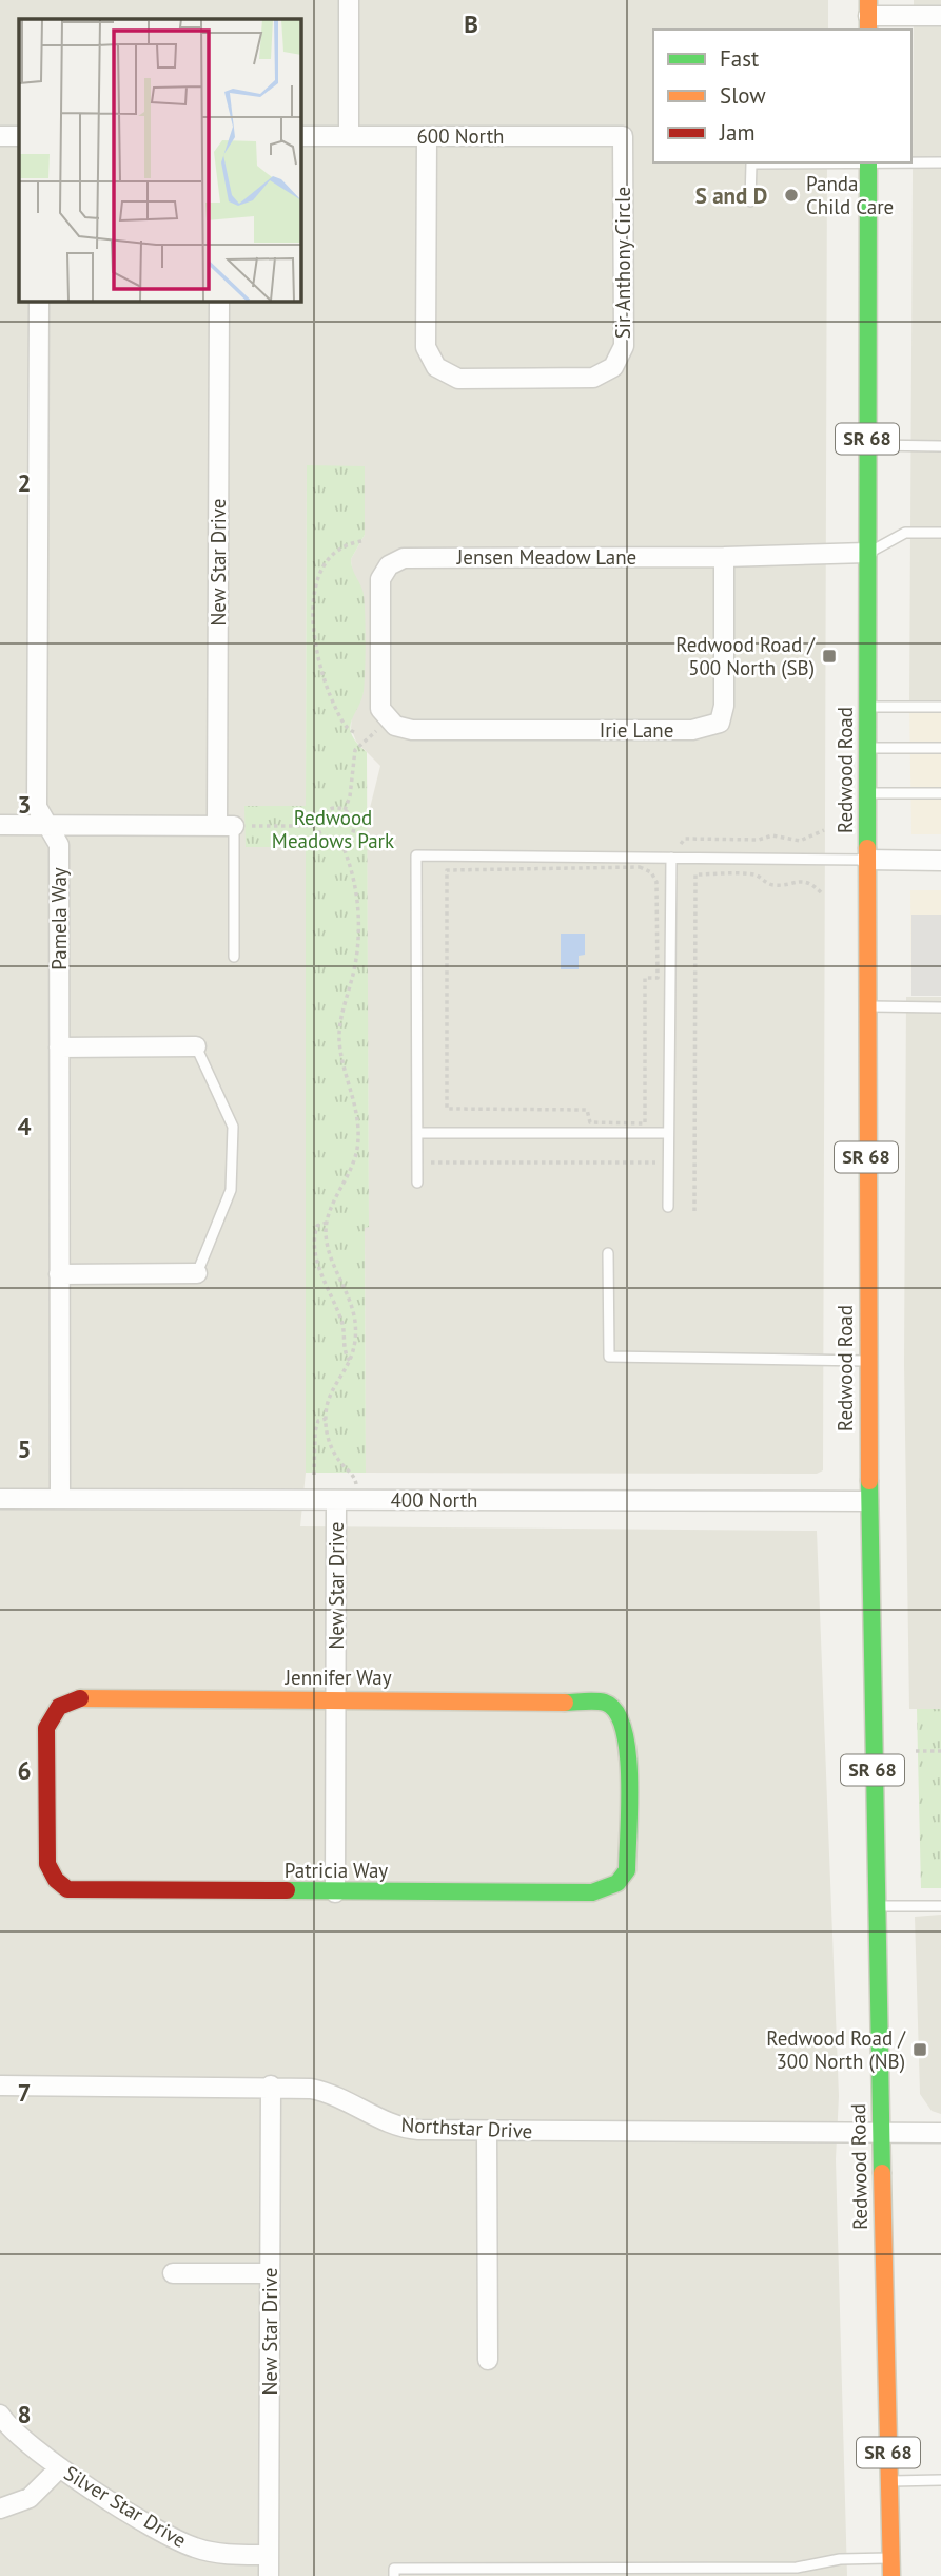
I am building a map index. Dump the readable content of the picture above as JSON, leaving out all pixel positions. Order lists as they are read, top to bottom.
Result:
{
  "streets": {
    "main road": [
      "SR 68",
      "Redwood Road",
      "Jennifer Way",
      "Patricia Way"
    ],
    "street": [
      "600 North",
      "Sir Anthony Circle",
      "Jensen Meadow Lane",
      "New Star Drive",
      "Irie Lane",
      "Pamela Way",
      "400 North",
      "Northstar Drive",
      "Silver Star Drive"
    ]
  },
  "crossings": [
    ["600 North", "Sir Anthony Circle"],
    ["Jensen Meadow Lane", "Irie Lane"],
    ["Jensen Meadow Lane", "Redwood Road"],
    ["New Star Drive", "400 North"],
    ["New Star Drive", "Jennifer Way"],
    ["New Star Drive", "Patricia Way"],
    ["New Star Drive", "Northstar Drive"],
    ["New Star Drive", "Silver Star Drive"],
    ["Redwood Road", "400 North"],
    ["Redwood Road", "Northstar Drive"],
    ["Pamela Way", "400 North"],
    ["Jennifer Way", "Patricia Way"]
  ],
  "districts": ["S and D"],
  "parks": ["Redwood Meadows Park"],
  "places": {
    "other": ["Panda Child Care"],
    "transit": ["Redwood Road / 500 North (SB)", "Redwood Road / 300 North (NB)"]
  },
  "legend": ["Fast", "Slow", "Jam"],
  "grid": {
    "columns": ["B"],
    "rows": [
      "2",
      "3",
      "4",
      "5",
      "6",
      "7",
      "8"
    ]
  }
}
